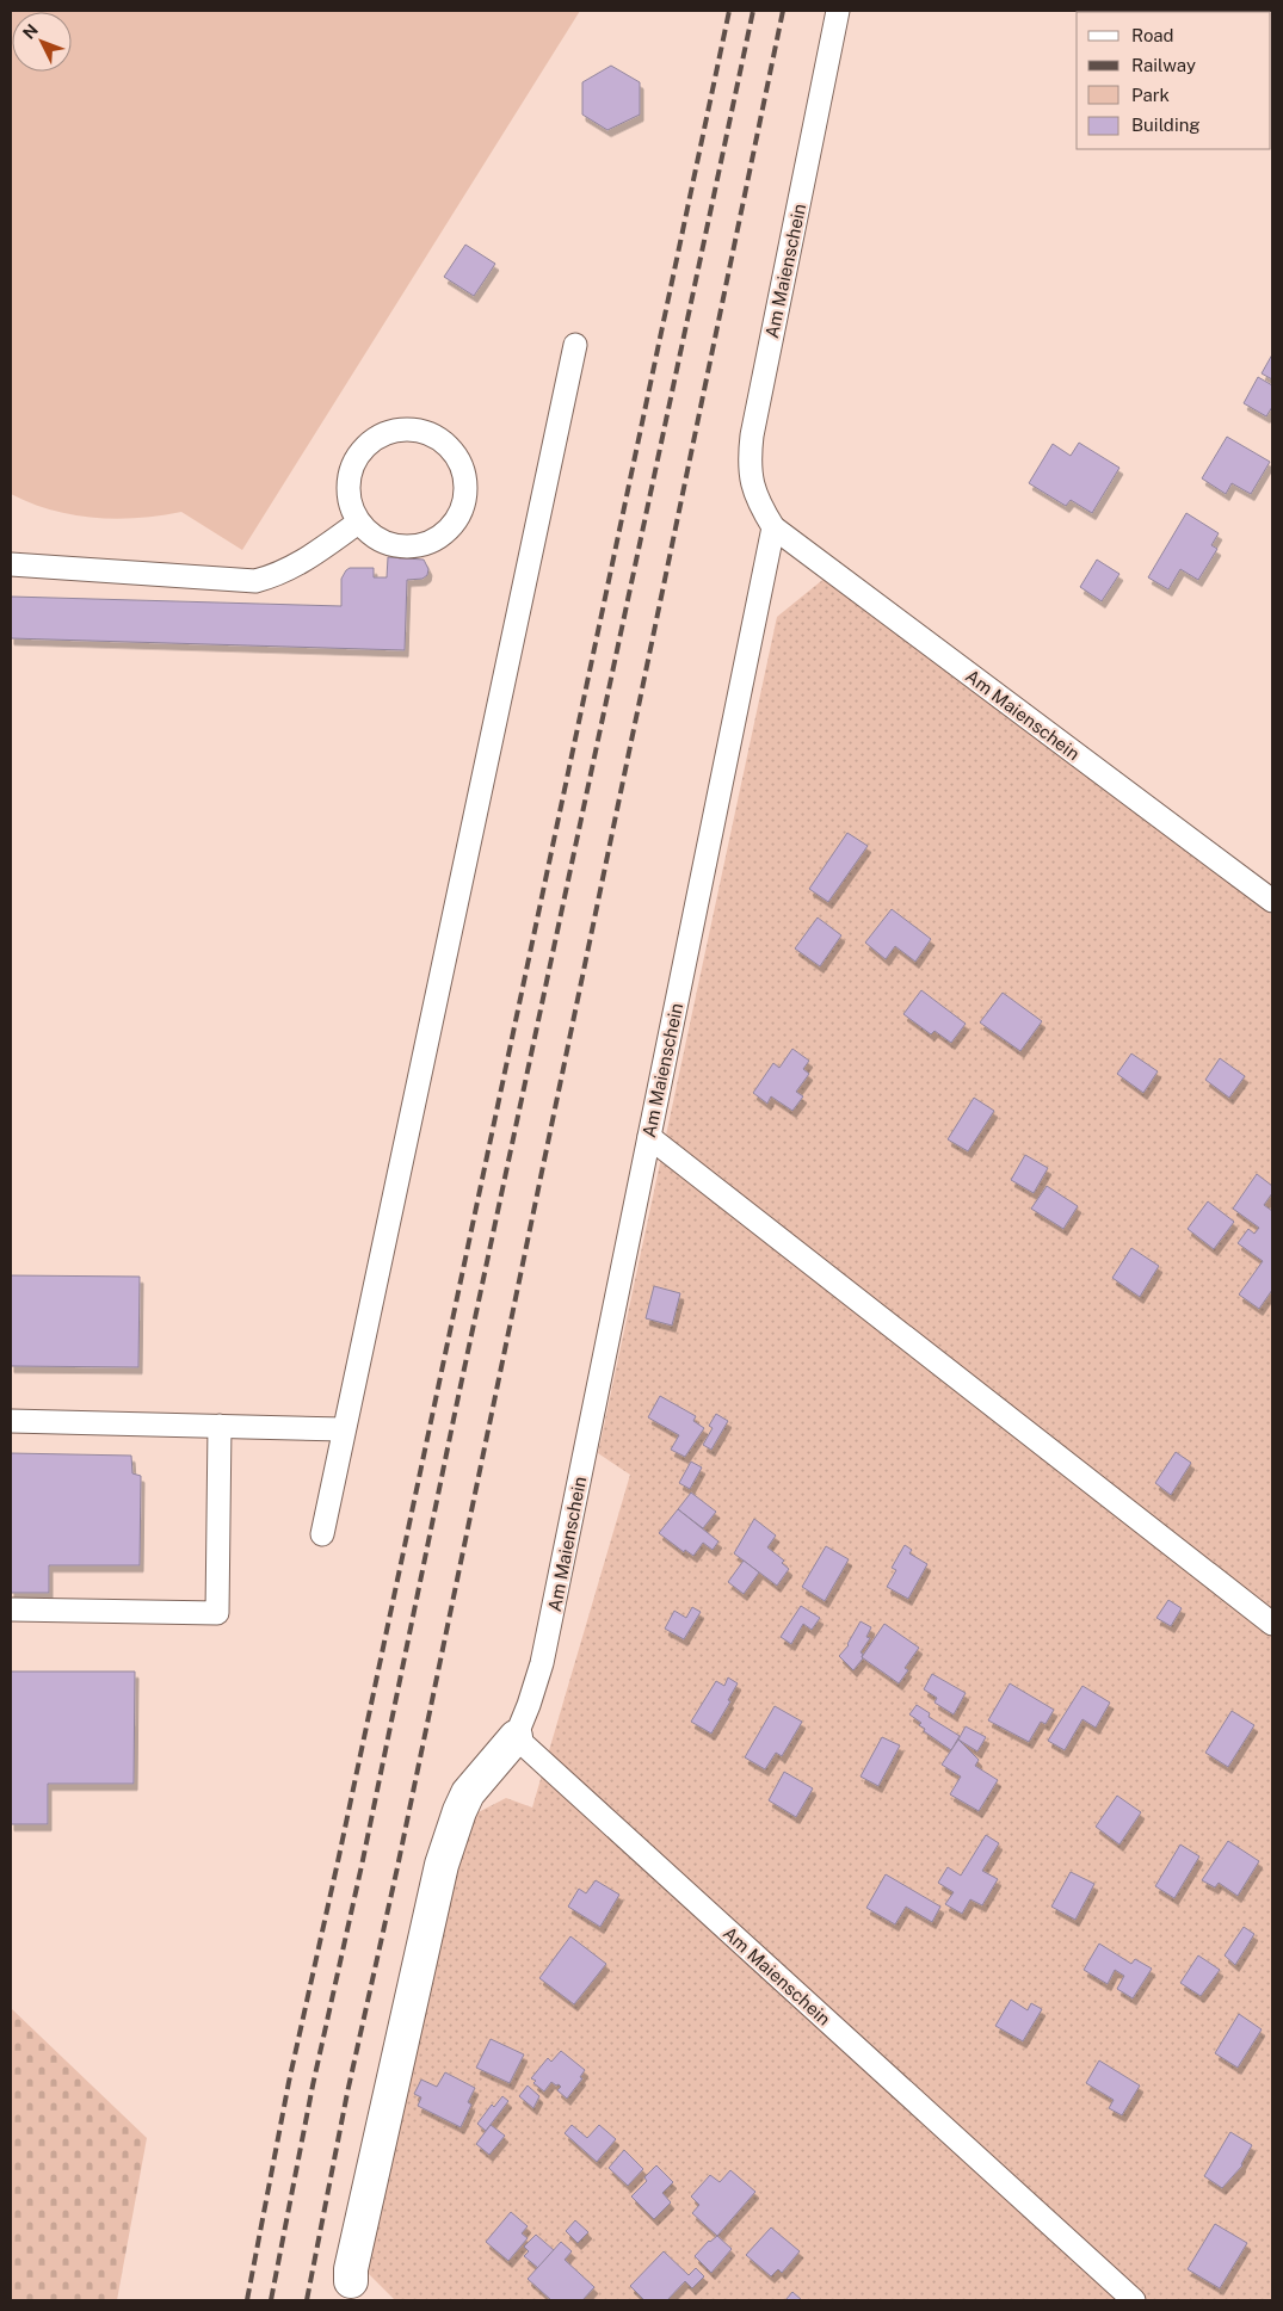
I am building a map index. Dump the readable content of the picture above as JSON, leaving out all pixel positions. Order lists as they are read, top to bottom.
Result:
{
  "streets": {
    "lane": ["Am Maienschein"]
  },
  "legend": [
    "Road",
    "Railway",
    "Park",
    "Building"
  ],
  "north": "top left"
}
